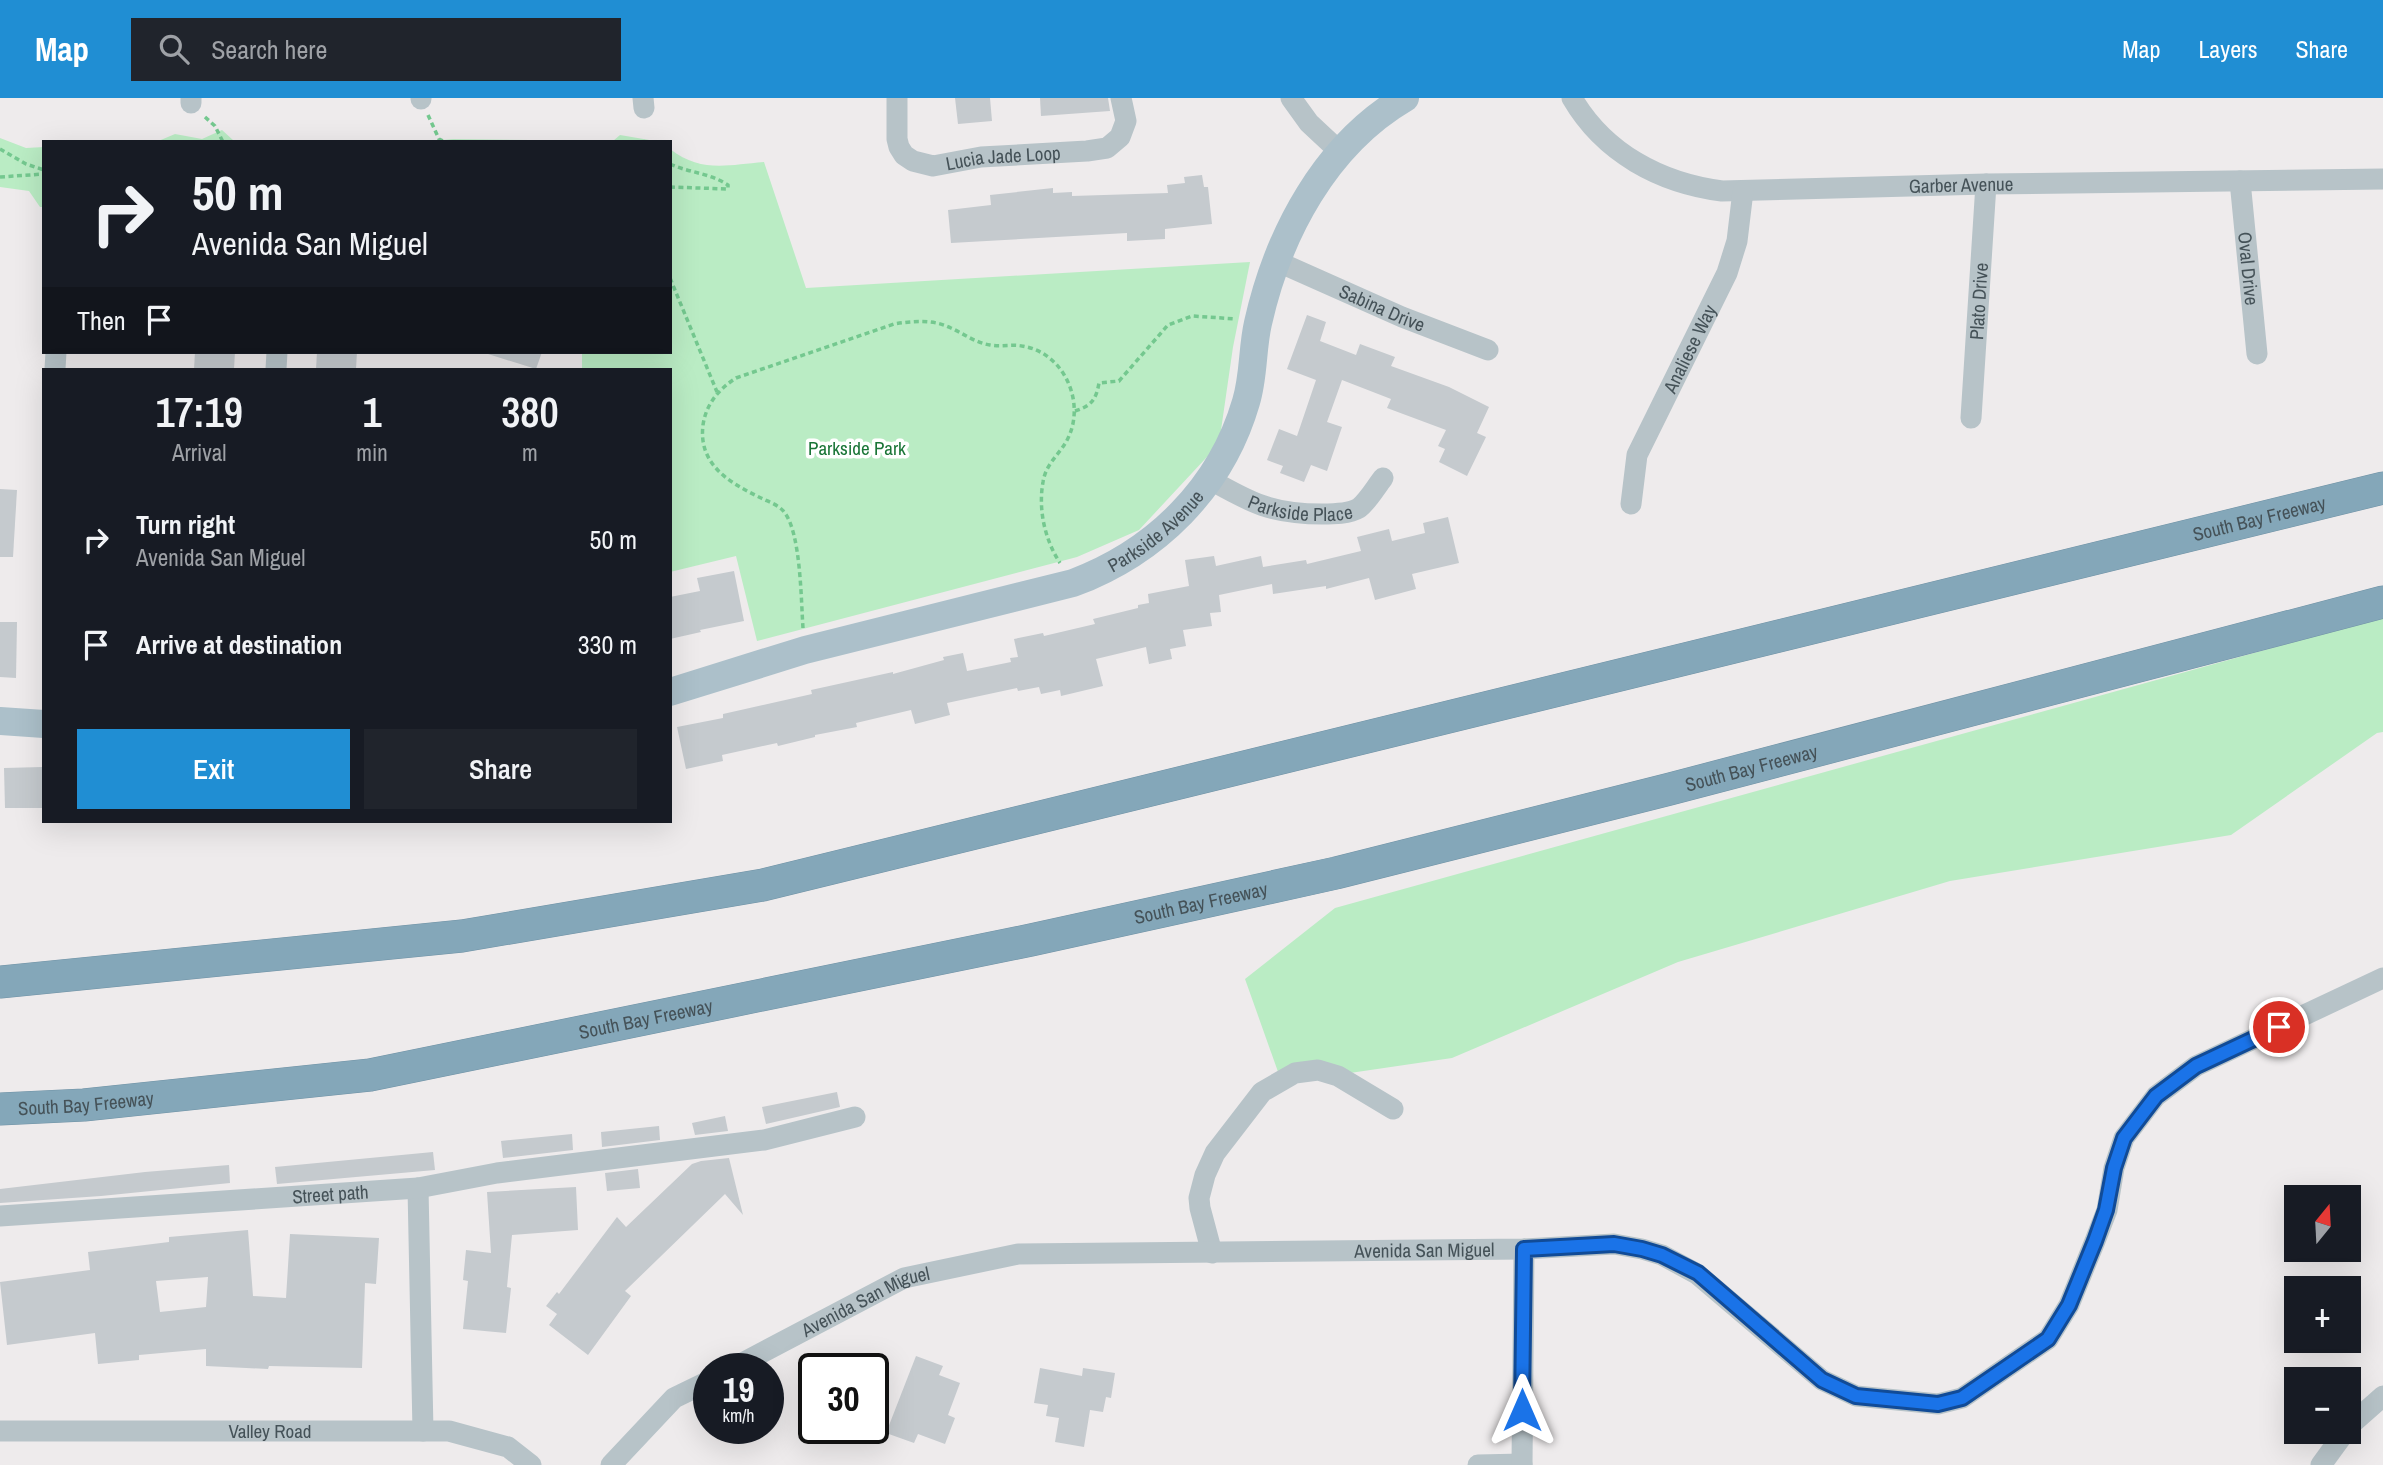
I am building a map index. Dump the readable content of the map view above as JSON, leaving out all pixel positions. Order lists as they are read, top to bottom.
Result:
{
  "streets": {
    "highway": ["South Bay Freeway"],
    "main road": ["Parkside Avenue"],
    "street": [
      "Lucia Jade Loop",
      "Garber Avenue",
      "Oval Drive",
      "Plato Drive",
      "Sabina Drive",
      "Analiese Way",
      "Parkside Place",
      "Street path",
      "Avenida San Miguel",
      "Valley Road"
    ]
  },
  "crossings": [
    ["Garber Avenue", "Oval Drive"],
    ["Garber Avenue", "Plato Drive"],
    ["Garber Avenue", "Analiese Way"],
    ["Sabina Drive", "Parkside Avenue"],
    ["Parkside Place", "Parkside Avenue"]
  ],
  "parks": ["Parkside Park"],
  "north": "top",
  "page": {
    "header": "Map",
    "search": "Search here",
    "nav": ["Map", "Layers", "Share"],
    "turn": ["50 m", "Avenida San Miguel"],
    "then": "Then",
    "eta": [
      "17:19",
      "Arrival",
      "1",
      "min",
      "380",
      "m"
    ],
    "list": [
      {
        "name": "Turn right",
        "note": "Avenida San Miguel",
        "value": "50 m"
      },
      {
        "name": "Arrive at destination",
        "value": "330 m"
      }
    ],
    "buttons": ["Exit", "Share"],
    "map_buttons": ["+", "−"],
    "speed": "19 km/h",
    "limit": "30"
  }
}
